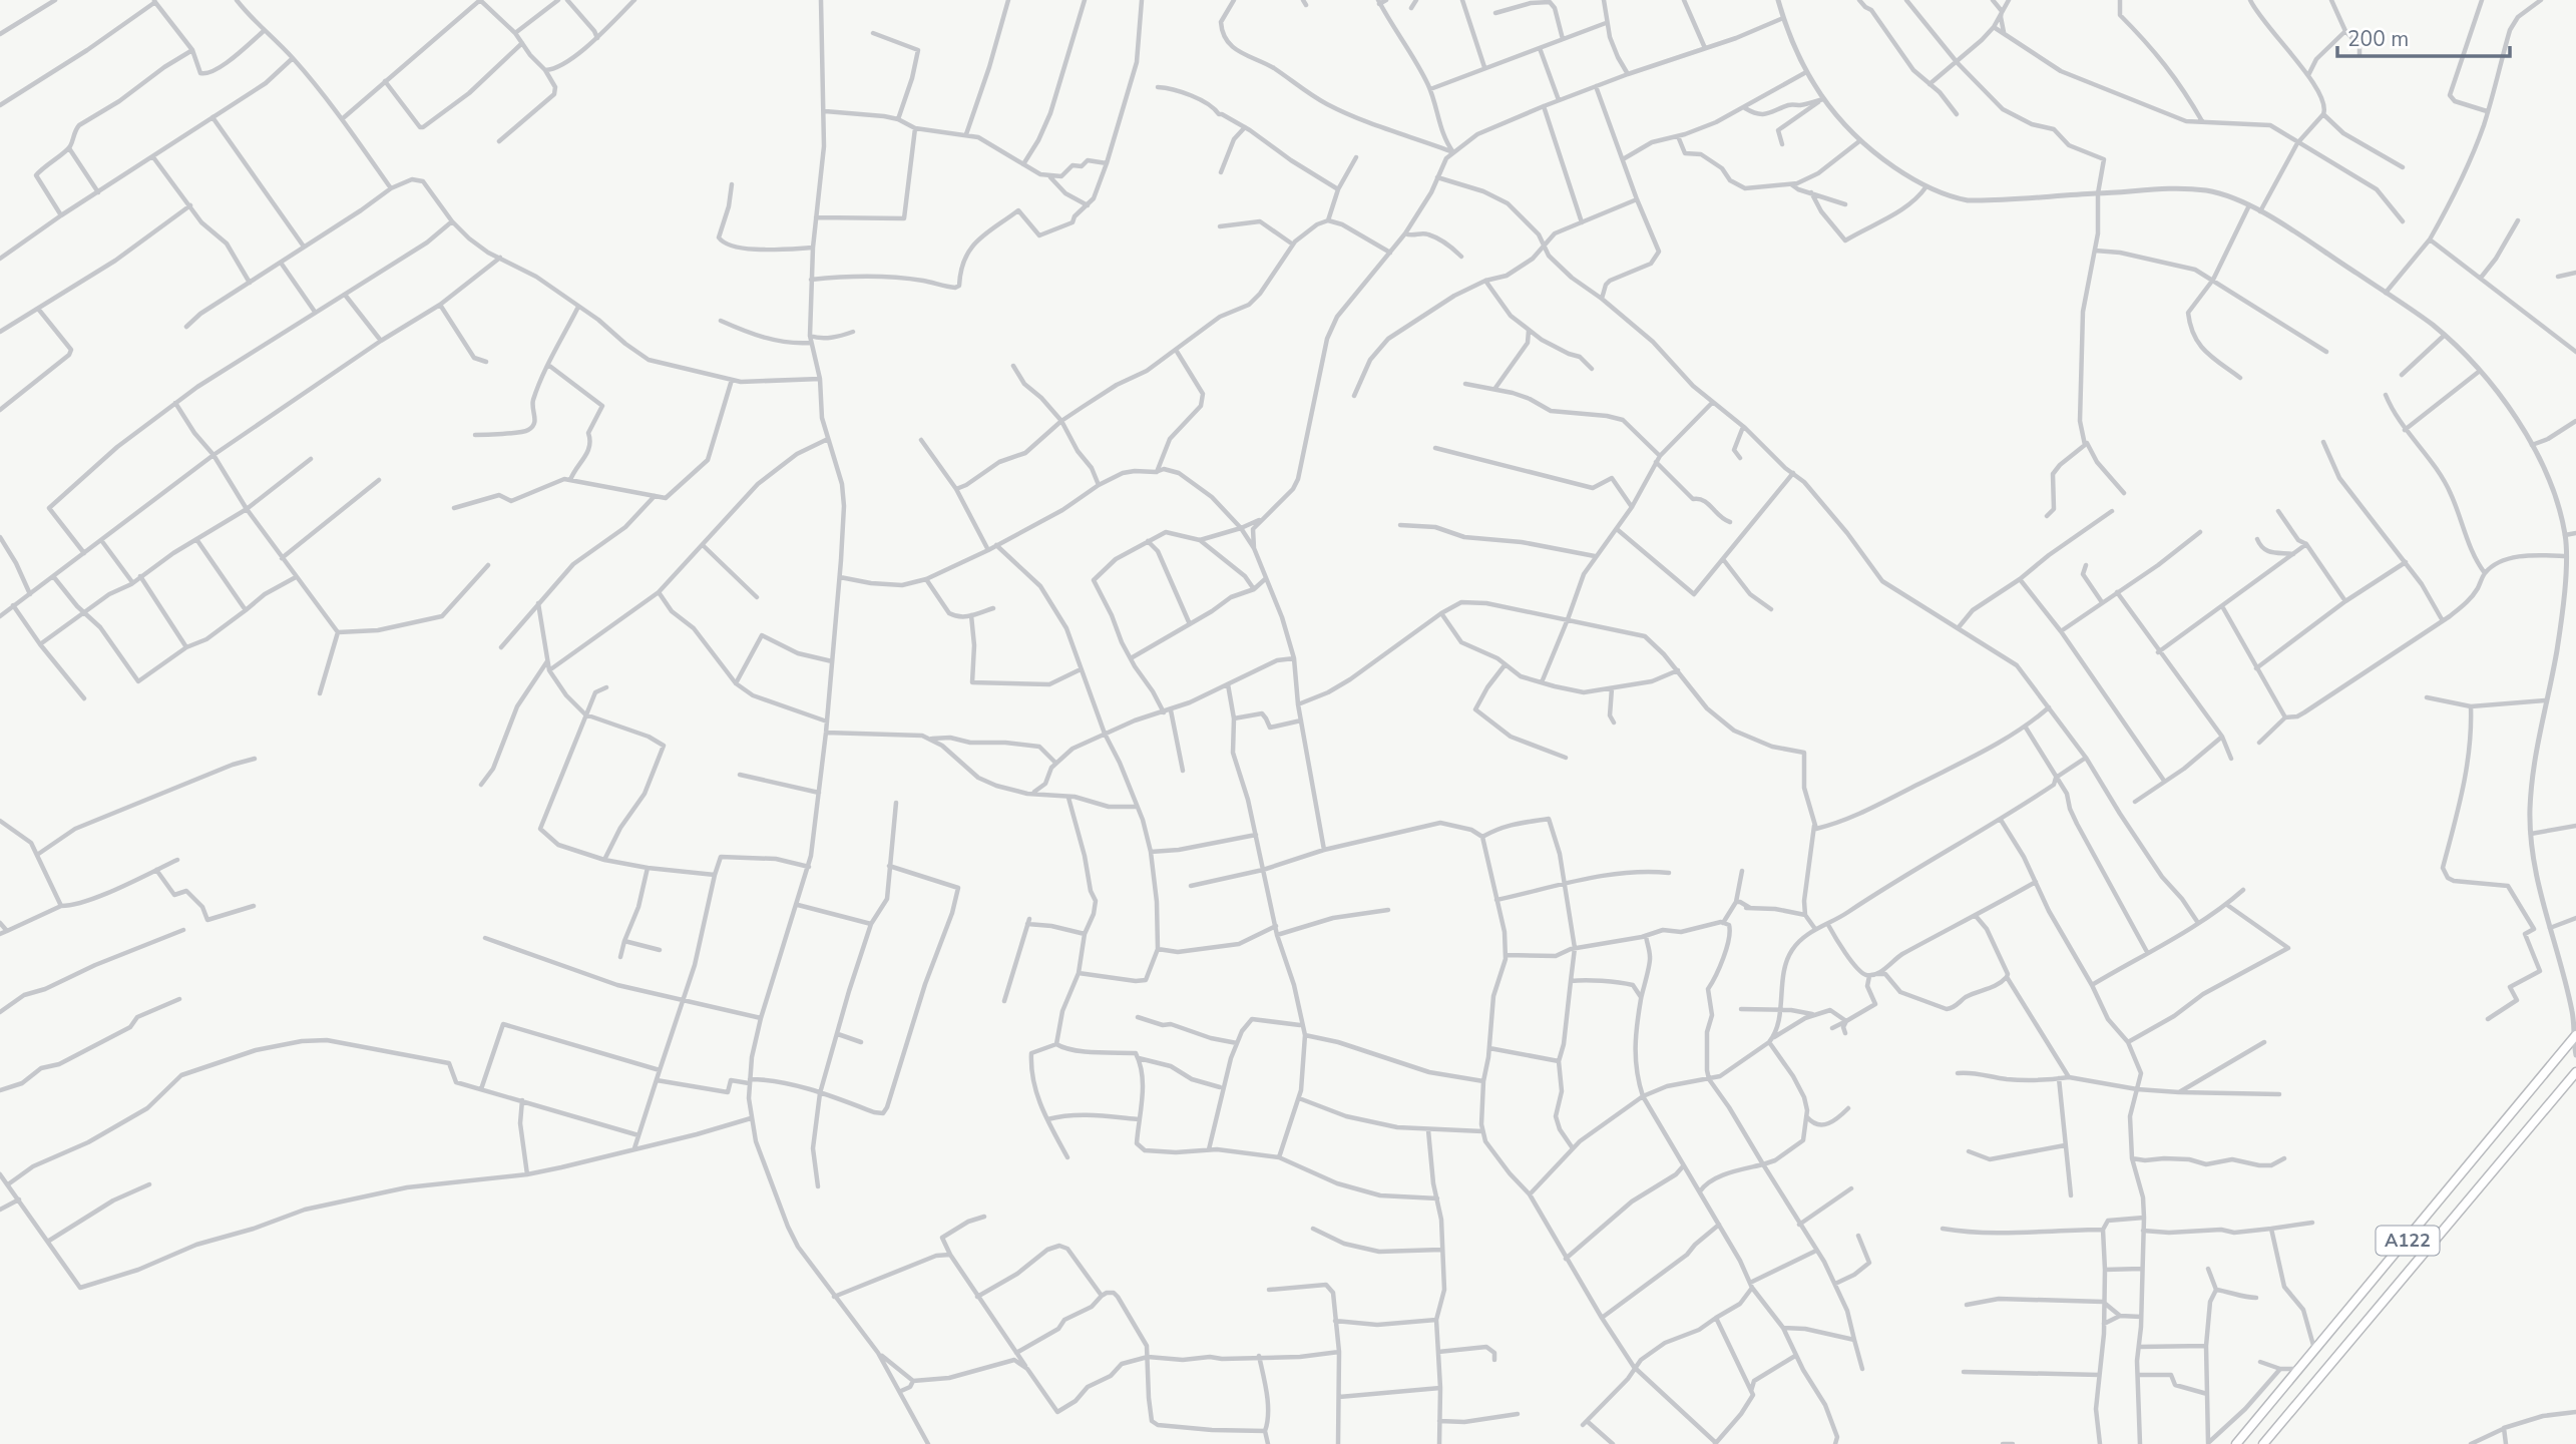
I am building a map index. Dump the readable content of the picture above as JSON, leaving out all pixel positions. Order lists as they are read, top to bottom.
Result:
{
  "streets": {
    "highway": ["A122"]
  },
  "scale_bar": "200 m"
}
